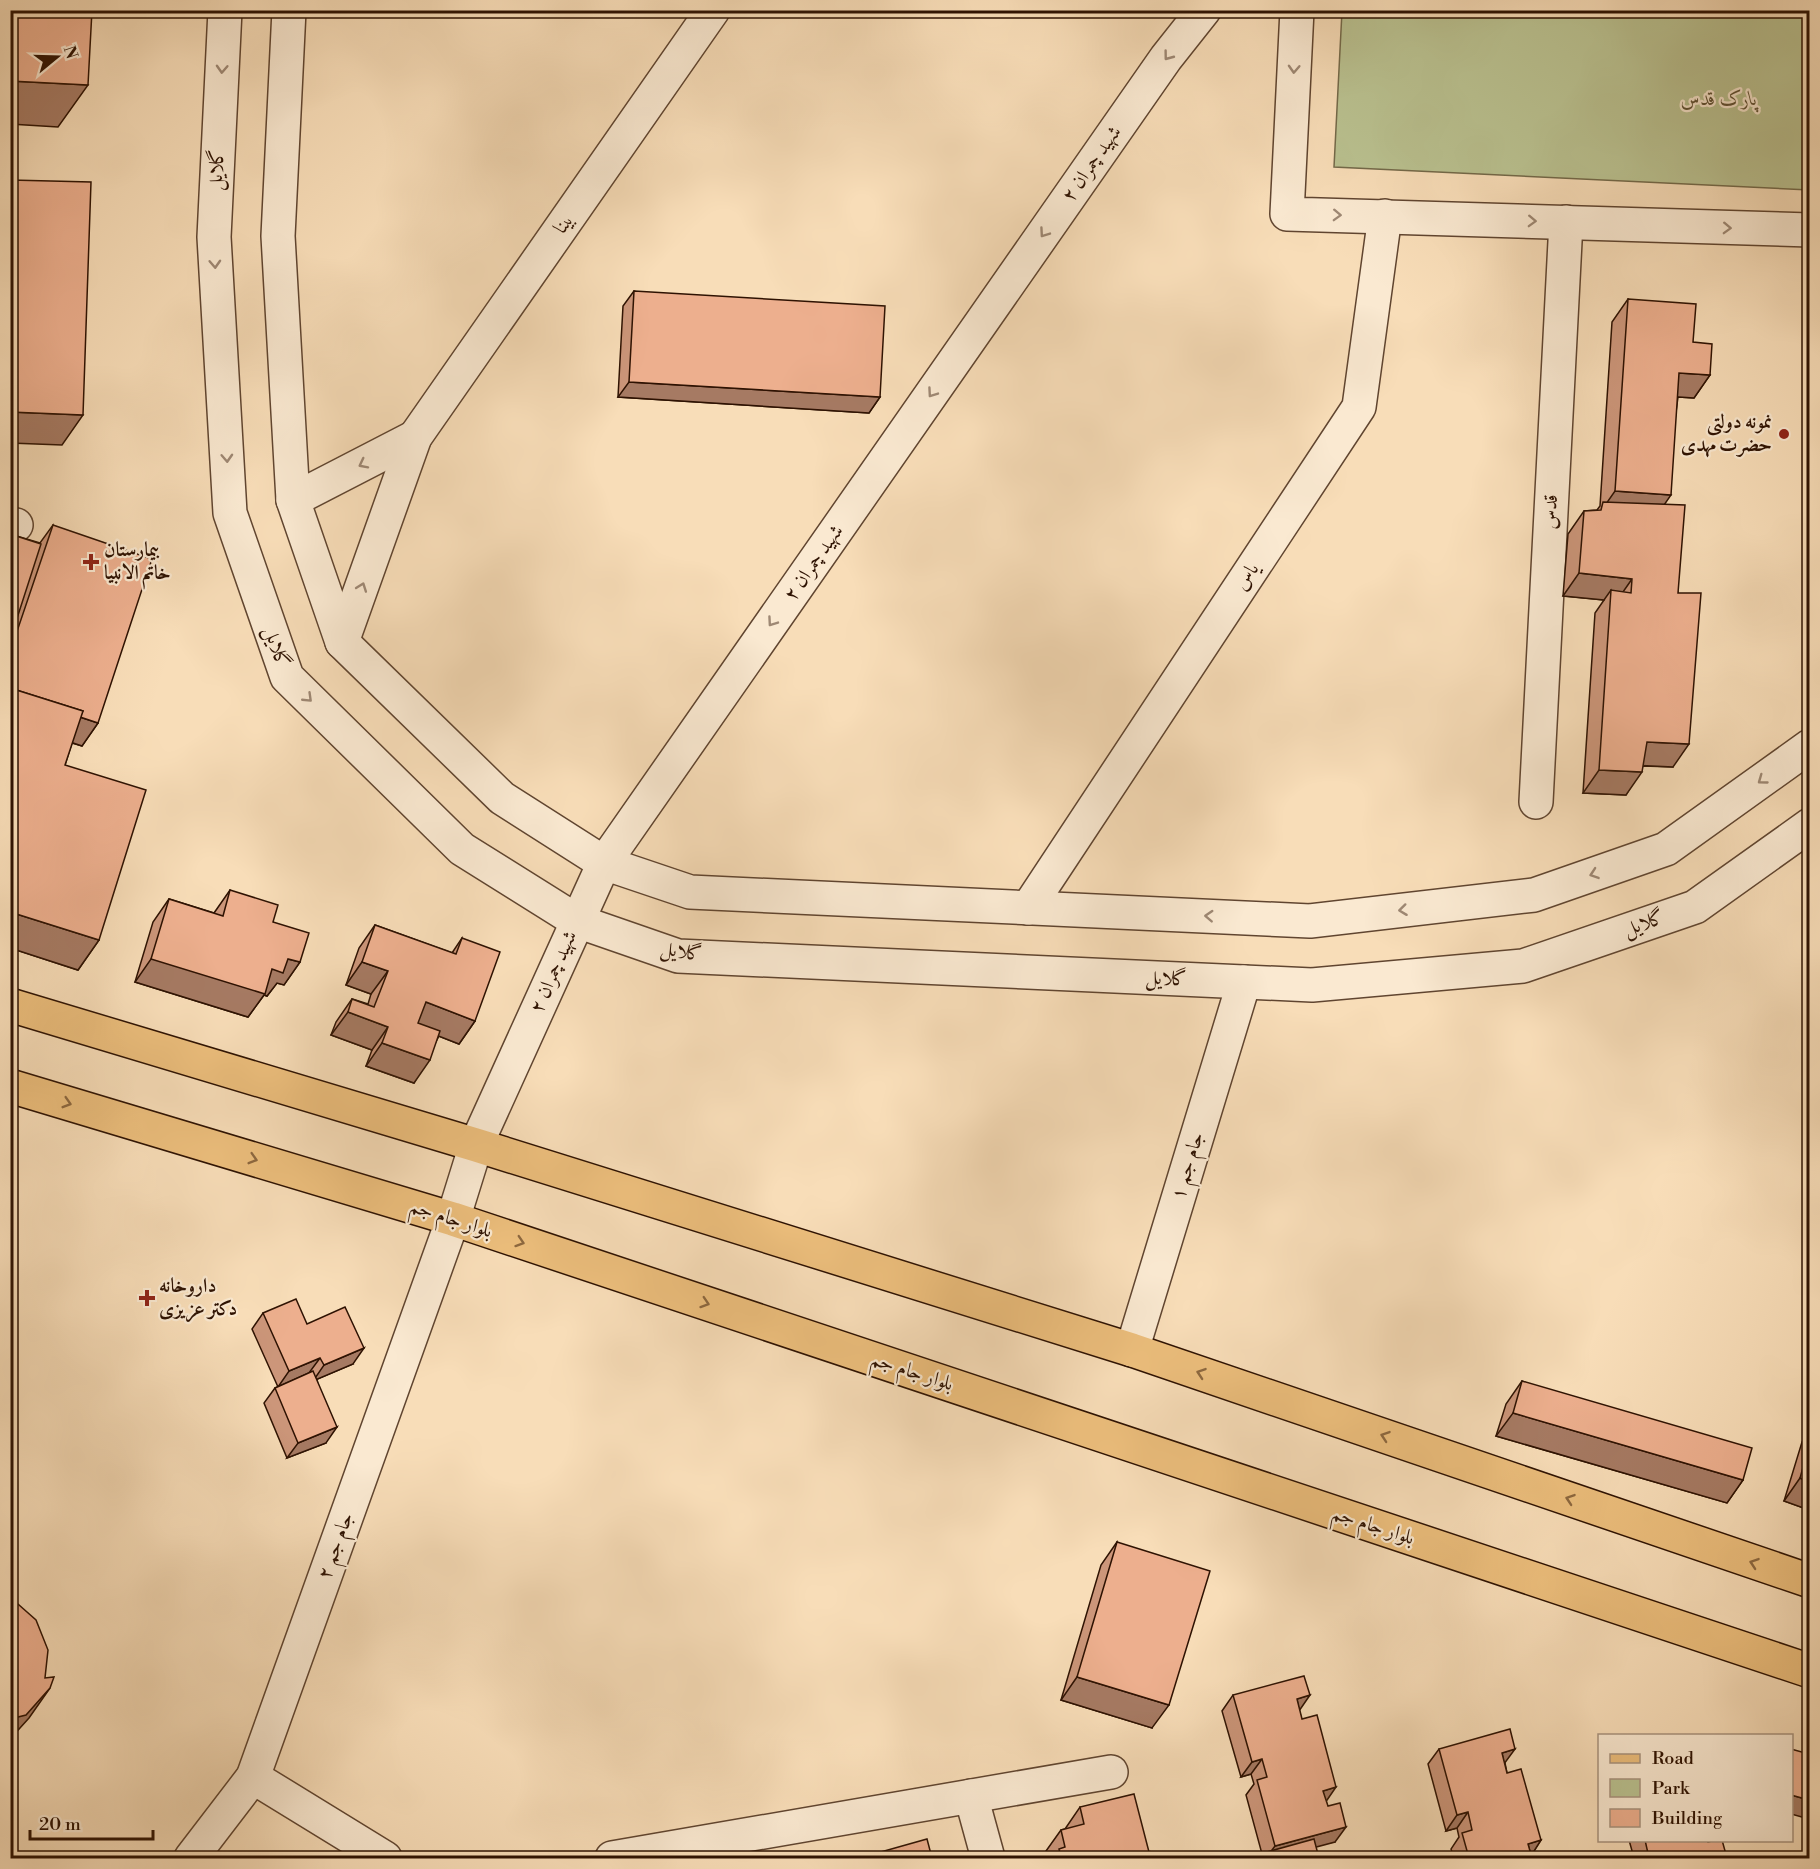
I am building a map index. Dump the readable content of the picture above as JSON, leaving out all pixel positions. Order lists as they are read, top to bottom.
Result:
{
  "streets": {
    "main road": ["بلوار جام جم"],
    "street": [
      "شهید چمران ۲",
      "گلایل",
      "بینا",
      "قدس",
      "یاس",
      "جام جم ۱",
      "جام جم ۲"
    ]
  },
  "crossings": [
    ["شهید چمران ۲", "گلایل"],
    ["شهید چمران ۲", "بلوار جام جم"],
    ["شهید چمران ۲", "جام جم ۲"],
    ["گلایل", "جام جم ۱"],
    ["بلوار جام جم", "جام جم ۲"]
  ],
  "one_way": ["شهید چمران ۲"],
  "parks": ["پارک قدس"],
  "places": {
    "other": ["نمونه دولتی حضرت مهدی"],
    "health": ["بیمارستان خاتم الانبیا", "داروخانه دکتر عزیزی"]
  },
  "legend": ["Road", "Park", "Building"],
  "scale_bar": "20 m",
  "north": "right"
}
